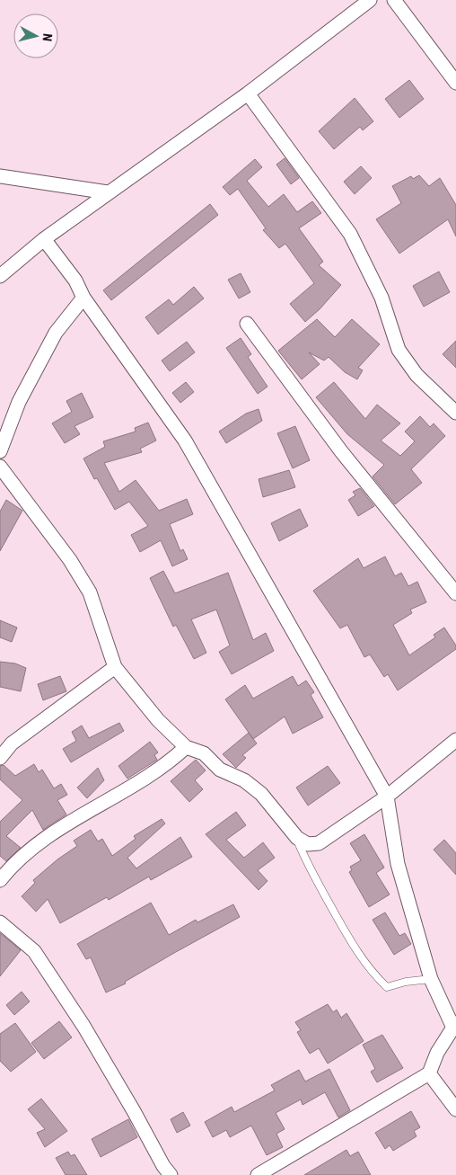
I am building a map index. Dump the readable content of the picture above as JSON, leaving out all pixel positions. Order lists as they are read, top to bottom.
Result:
{
  "north": "right"
}
